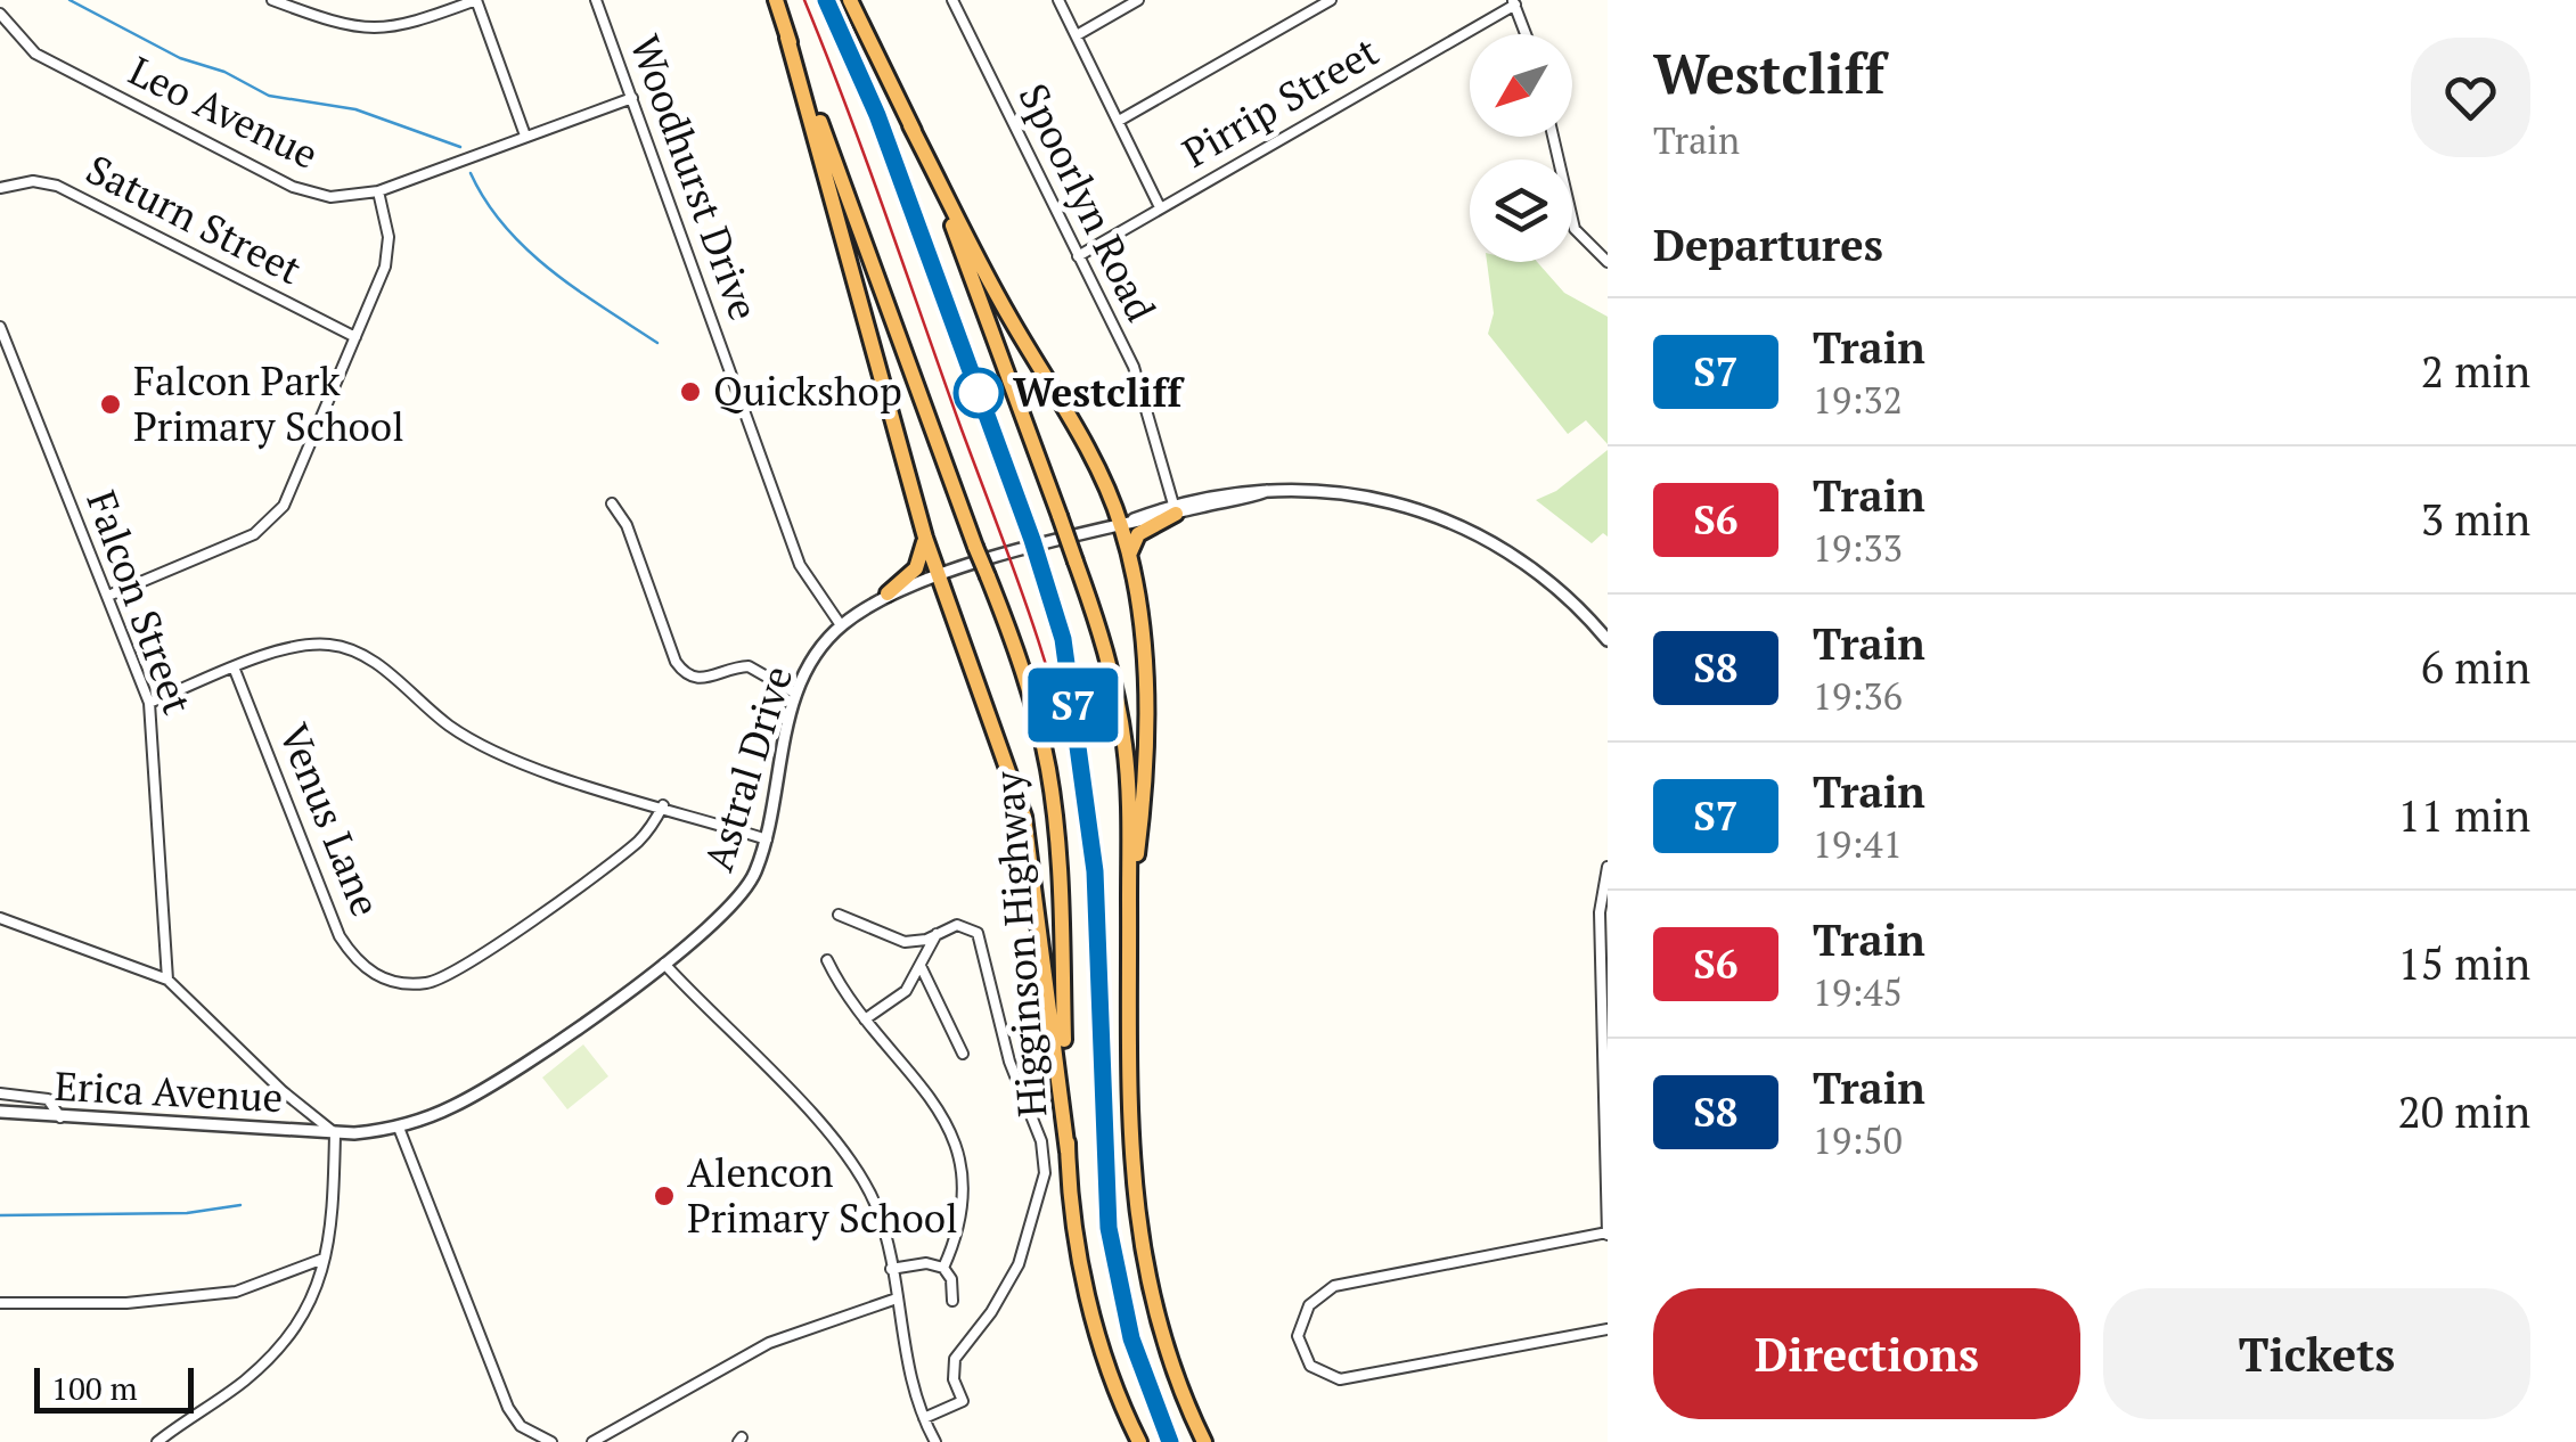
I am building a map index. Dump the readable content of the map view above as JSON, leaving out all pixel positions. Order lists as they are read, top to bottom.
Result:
{
  "streets": {
    "highway": ["Higginson Highway"],
    "street": [
      "Pirrip Street",
      "Leo Avenue",
      "Woodhurst Drive",
      "Spoorlyn Road",
      "Saturn Street",
      "Falcon Street",
      "Astral Drive",
      "Venus Lane",
      "Erica Avenue"
    ]
  },
  "crossings": [
    ["Pirrip Street", "Spoorlyn Road"],
    ["Leo Avenue", "Woodhurst Drive"],
    ["Woodhurst Drive", "Astral Drive"],
    ["Spoorlyn Road", "Astral Drive"],
    ["Astral Drive", "Erica Avenue"]
  ],
  "places": [
    "Quickshop",
    "Westcliff",
    "Falcon Park Primary School",
    "Alencon Primary School"
  ],
  "scale_bar": "100 m",
  "north": "bottom left",
  "page": {
    "on_map": "S7",
    "heading": [
      ["Westcliff", "Train"],
      "Departures"
    ],
    "list": [
      {
        "mark": "S7",
        "name": "Train",
        "note": "19:32",
        "value": "2 min"
      },
      {
        "mark": "S6",
        "name": "Train",
        "note": "19:33",
        "value": "3 min"
      },
      {
        "mark": "S8",
        "name": "Train",
        "note": "19:36",
        "value": "6 min"
      },
      {
        "mark": "S7",
        "name": "Train",
        "note": "19:41",
        "value": "11 min"
      },
      {
        "mark": "S6",
        "name": "Train",
        "note": "19:45",
        "value": "15 min"
      },
      {
        "mark": "S8",
        "name": "Train",
        "note": "19:50",
        "value": "20 min"
      }
    ],
    "buttons": ["Directions", "Tickets"],
    "scale": "100 m"
  }
}
